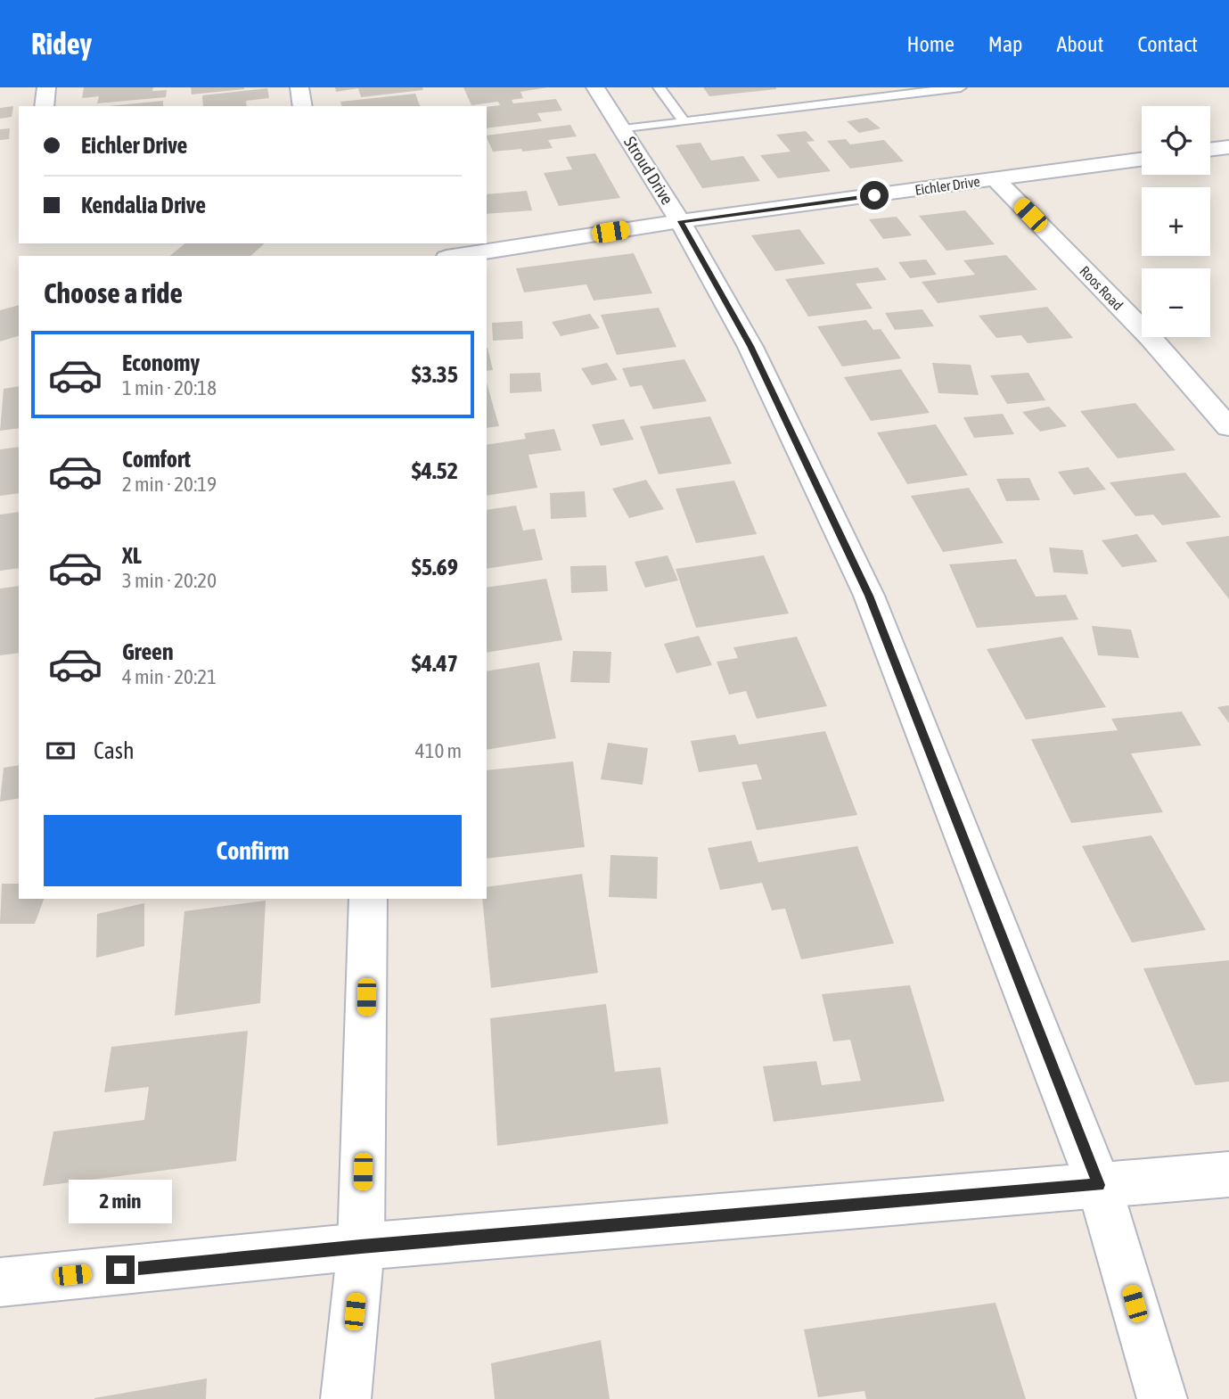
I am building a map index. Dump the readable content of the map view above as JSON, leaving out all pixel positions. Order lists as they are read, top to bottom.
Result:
{
  "streets": {
    "street": ["Stroud Drive", "Eichler Drive", "Roos Road"]
  },
  "crossings": [
    ["Stroud Drive", "Eichler Drive"],
    ["Eichler Drive", "Roos Road"]
  ],
  "page": {
    "header": "Ridey",
    "nav": [
      "Home",
      "Map",
      "About",
      "Contact"
    ],
    "map_buttons": ["+", "−"],
    "banner": ["Eichler Drive", "Kendalia Drive"],
    "heading": "Choose a ride",
    "list": [
      {
        "name": "Economy",
        "note": "1 min · 20:18",
        "value": "$3.35"
      },
      {
        "name": "Comfort",
        "note": "2 min · 20:19",
        "value": "$4.52"
      },
      {
        "name": "XL",
        "note": "3 min · 20:20",
        "value": "$5.69"
      },
      {
        "name": "Green",
        "note": "4 min · 20:21",
        "value": "$4.47"
      }
    ],
    "pay": ["Cash", "410 m"],
    "buttons": "Confirm",
    "bubble": "2 min"
  }
}
